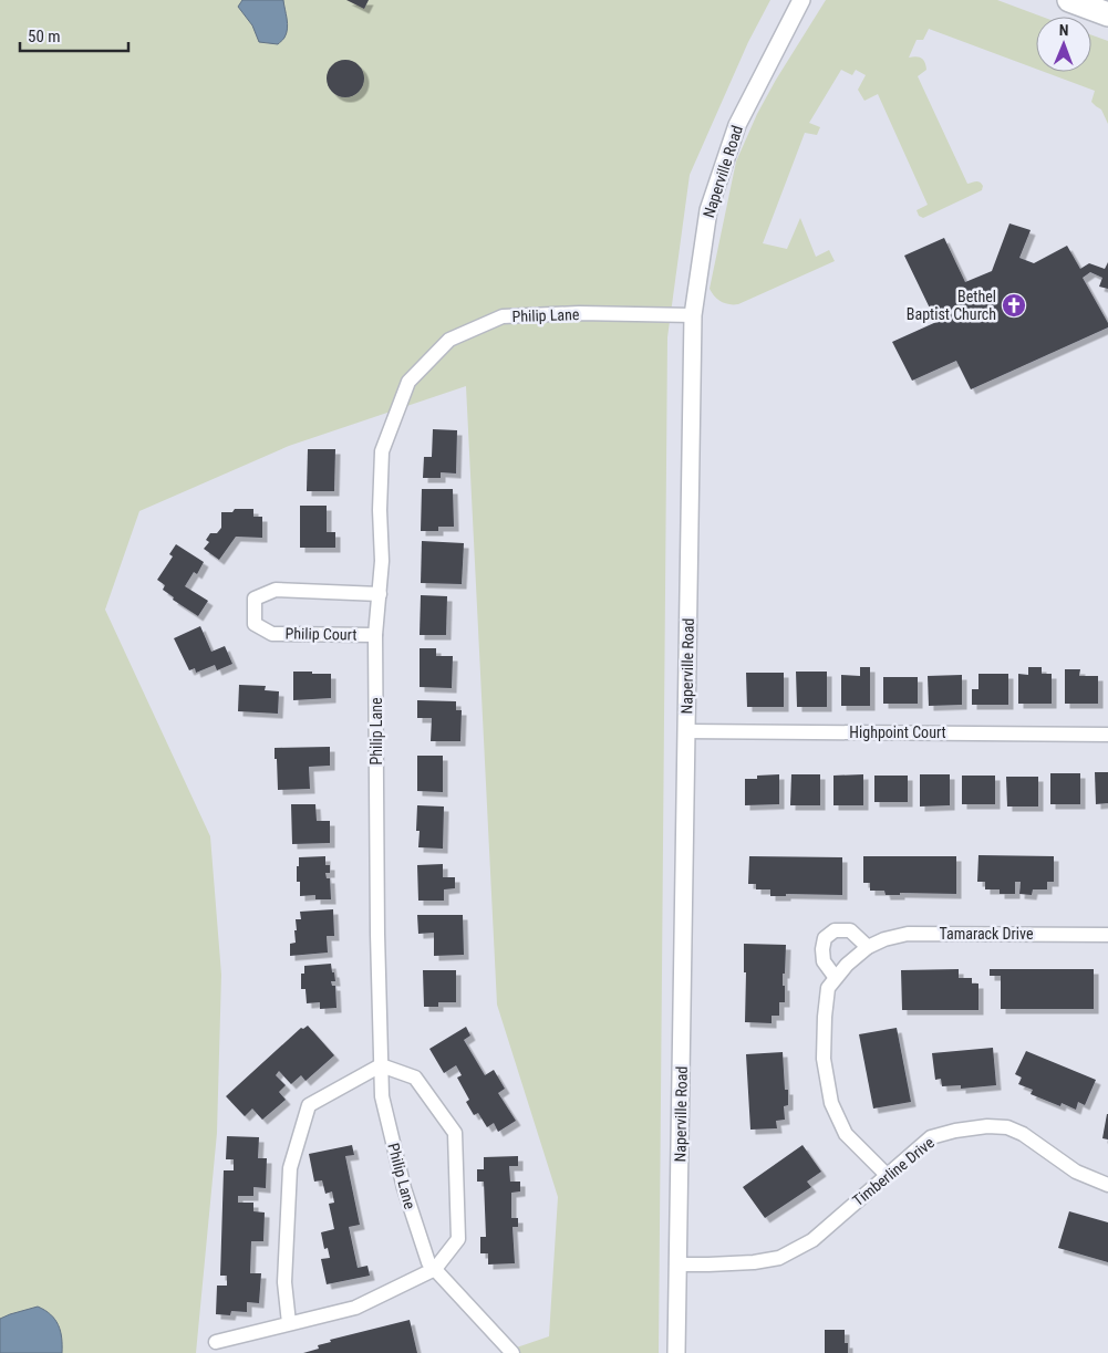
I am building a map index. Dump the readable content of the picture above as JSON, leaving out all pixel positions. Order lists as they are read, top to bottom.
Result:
{
  "streets": {
    "street": [
      "Naperville Road",
      "Philip Lane",
      "Philip Court",
      "Highpoint Court",
      "Tamarack Drive",
      "Timberline Drive"
    ]
  },
  "crossings": [
    ["Naperville Road", "Philip Lane"],
    ["Naperville Road", "Highpoint Court"],
    ["Naperville Road", "Timberline Drive"],
    ["Philip Lane", "Philip Court"],
    ["Tamarack Drive", "Timberline Drive"]
  ],
  "places": {
    "church": ["Bethel Baptist Church"]
  },
  "scale_bar": "50 m",
  "north": "top"
}
